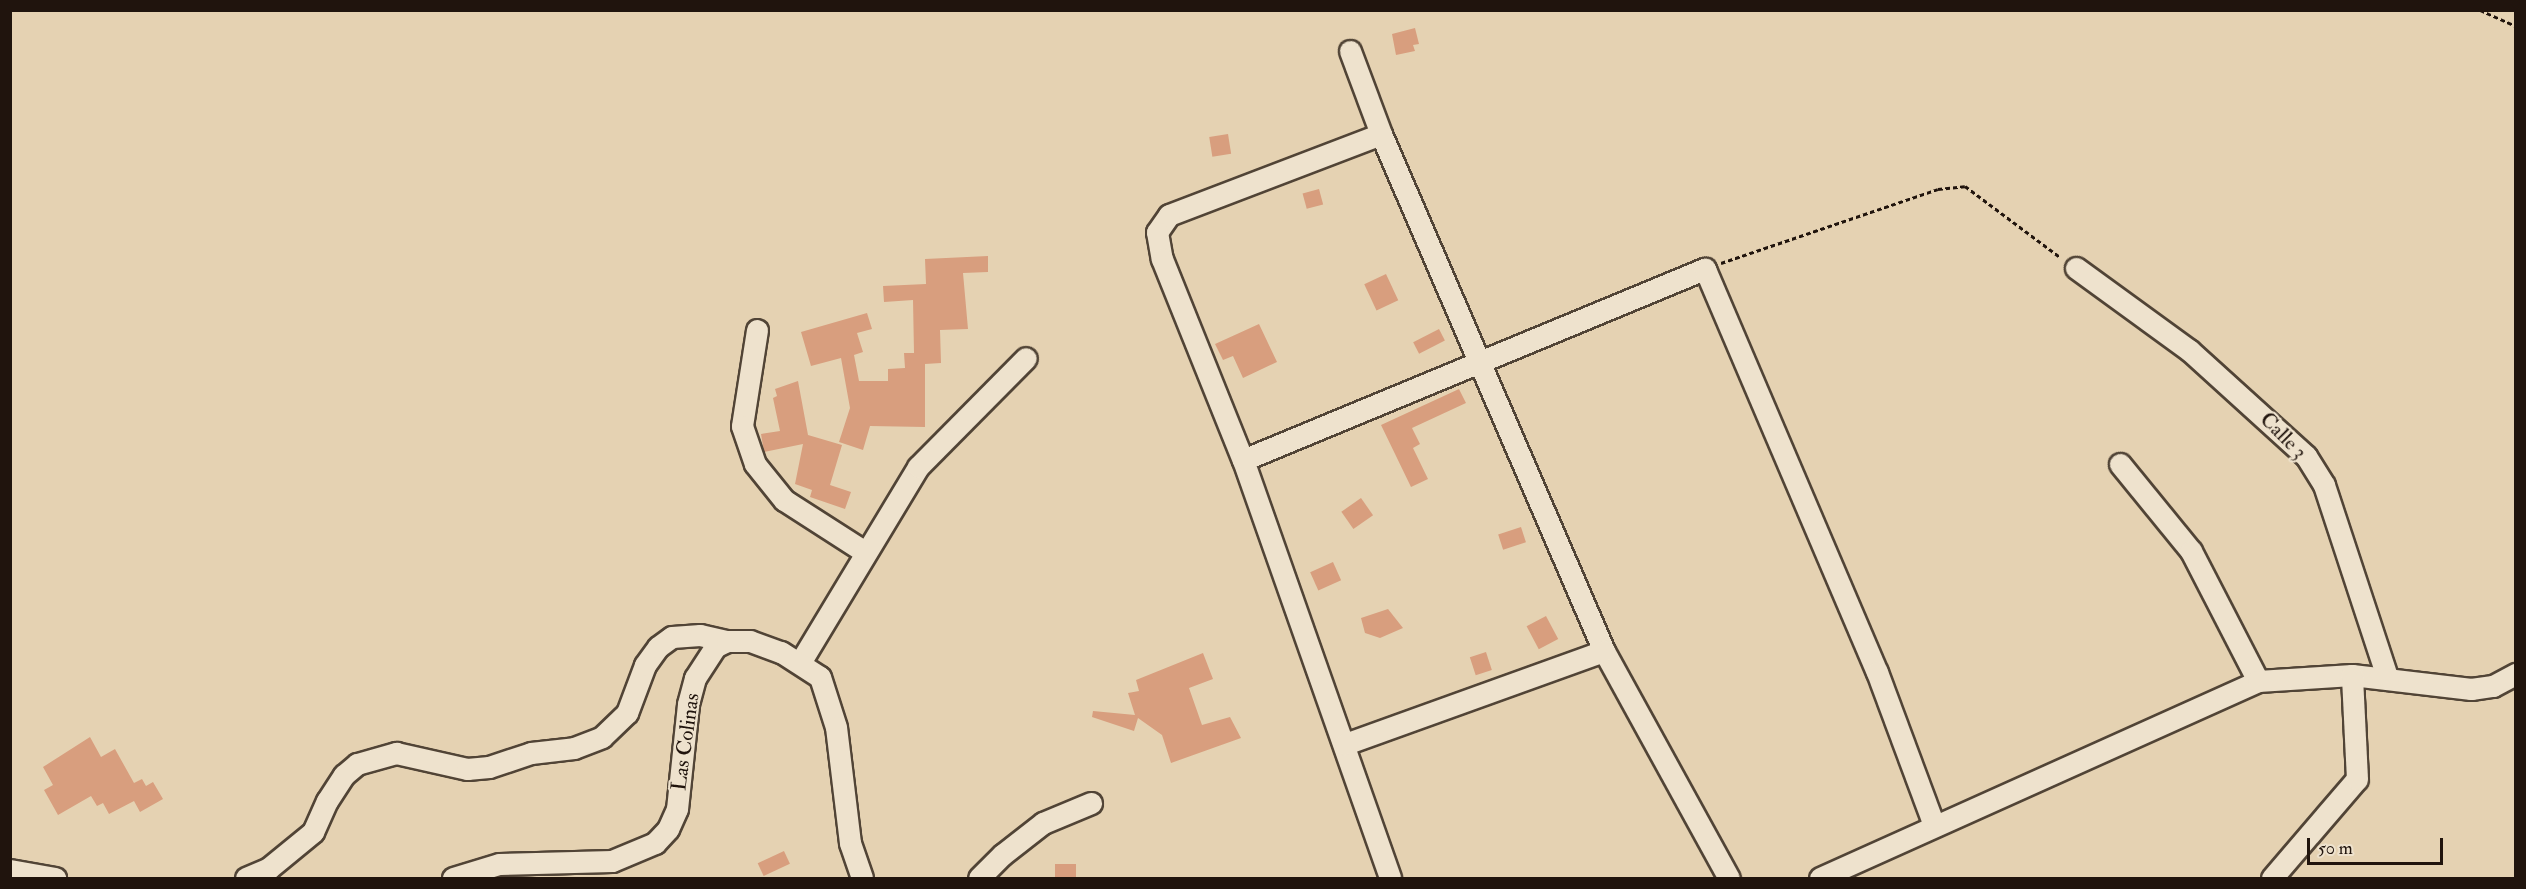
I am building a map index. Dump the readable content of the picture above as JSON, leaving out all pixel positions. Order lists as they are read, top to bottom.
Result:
{
  "streets": {
    "street": ["Calle 3", "Las Colinas"]
  },
  "scale_bar": "50 m"
}
